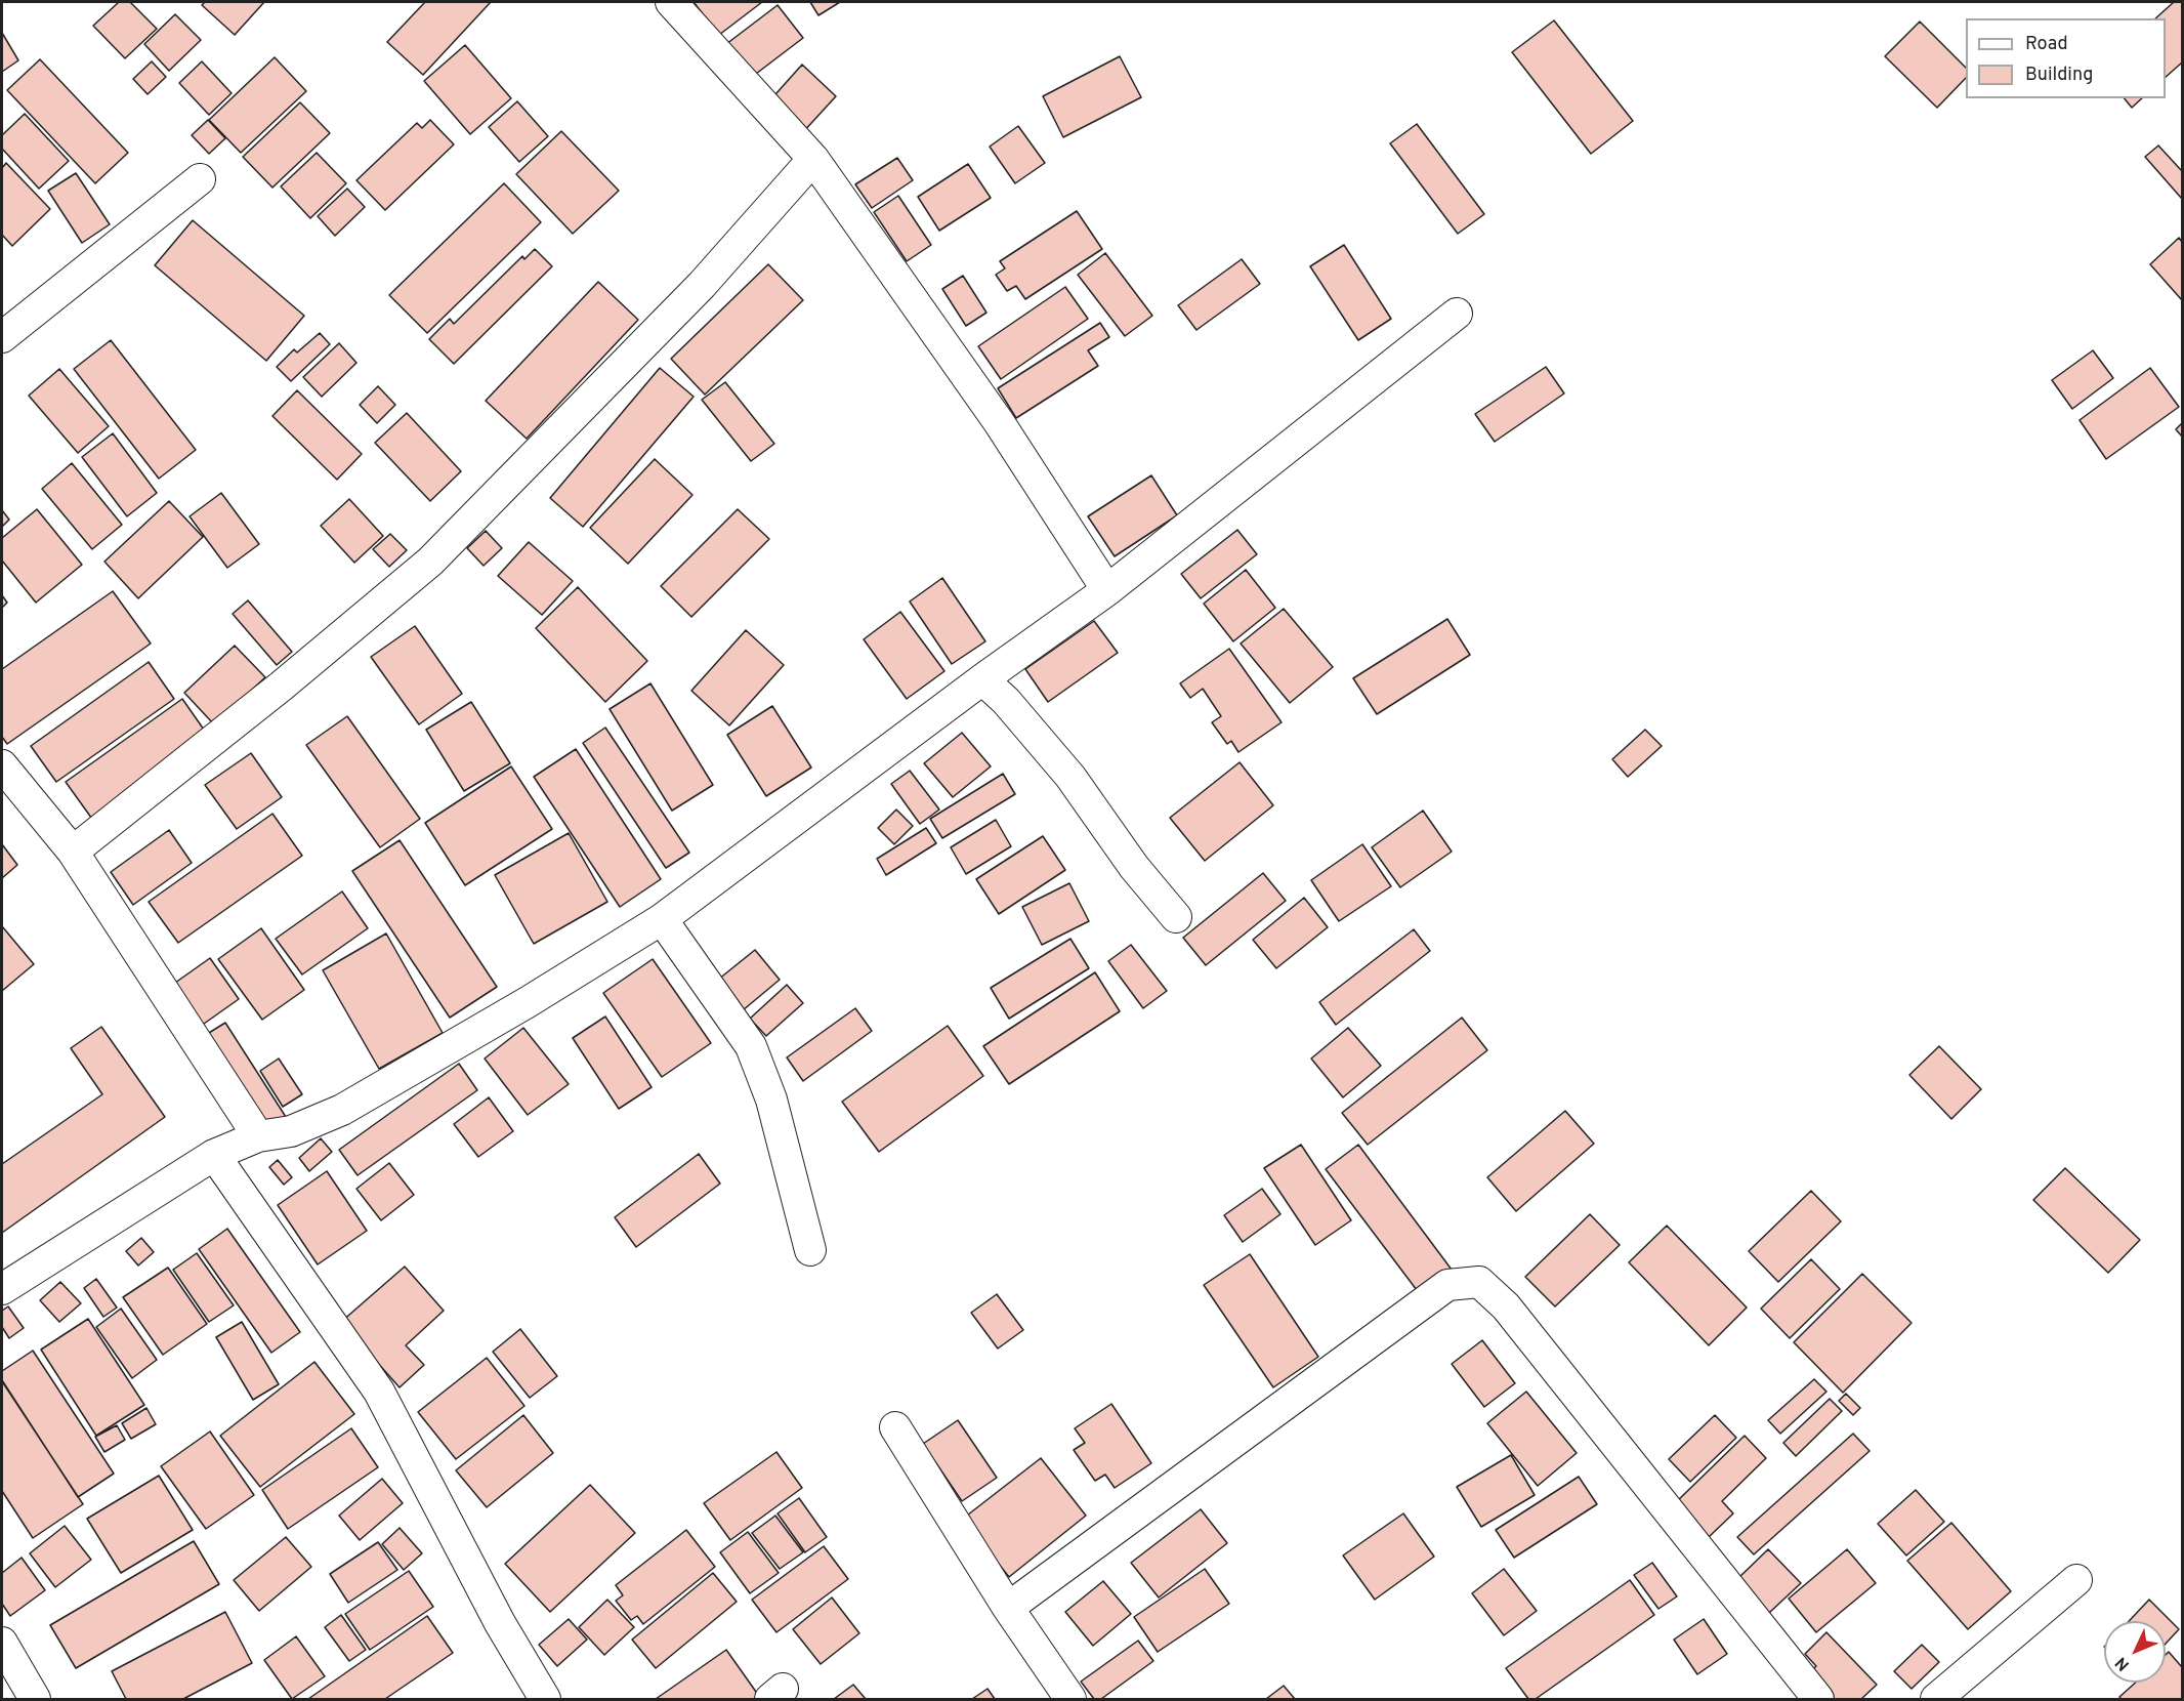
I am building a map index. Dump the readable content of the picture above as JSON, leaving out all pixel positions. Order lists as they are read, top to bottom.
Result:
{
  "legend": ["Road", "Building"],
  "north": "bottom left"
}
